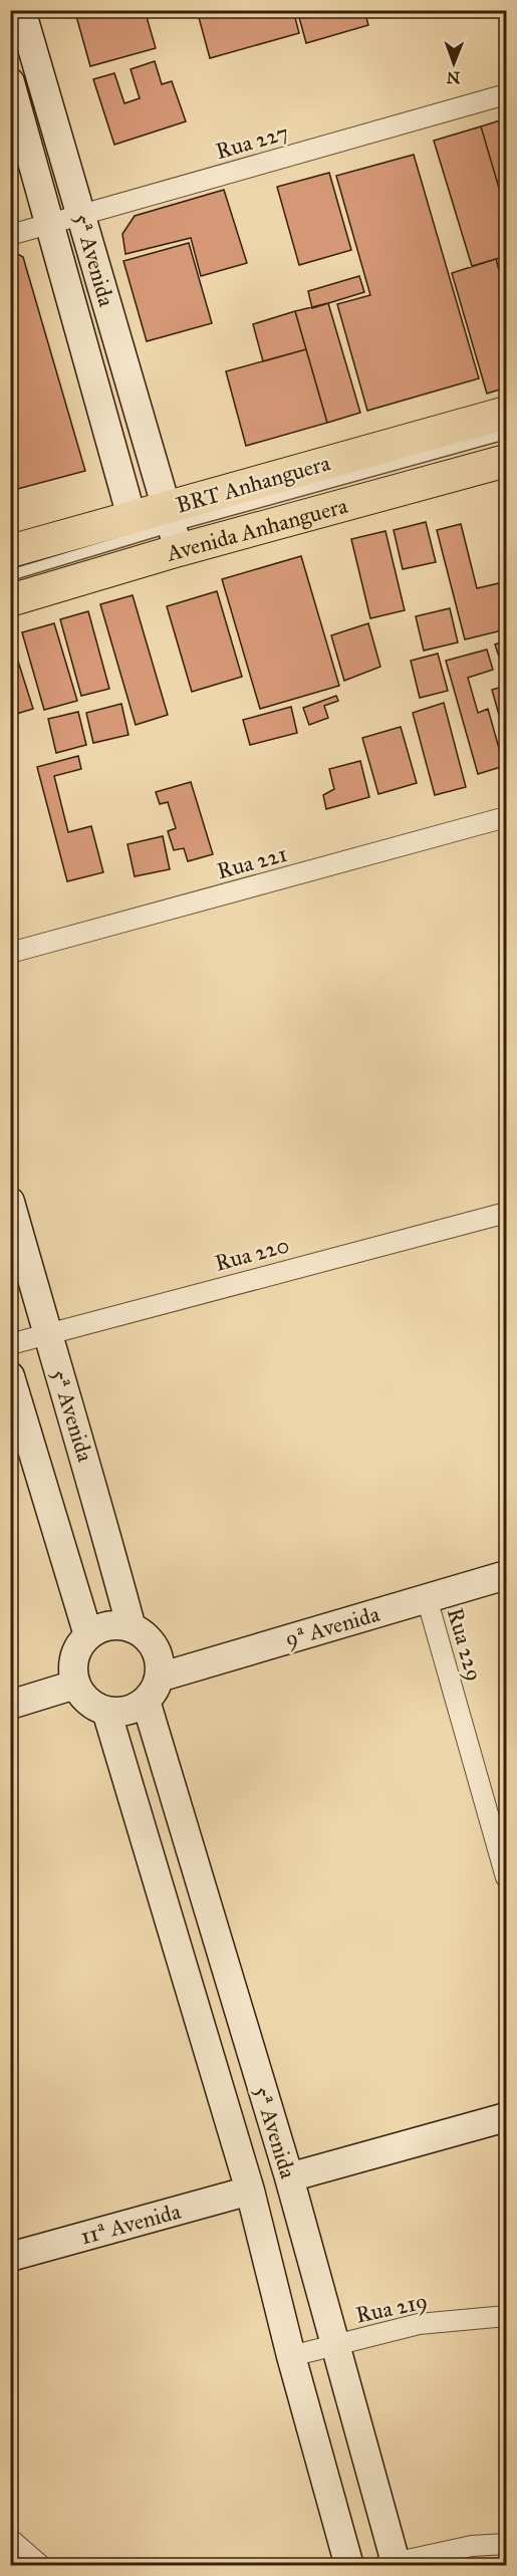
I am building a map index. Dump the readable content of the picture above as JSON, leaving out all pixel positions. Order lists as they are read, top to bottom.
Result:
{
  "streets": {
    "main road": [
      "5ª Avenida",
      "Avenida Anhanguera",
      "9ª Avenida",
      "11ª Avenida"
    ],
    "street": [
      "Rua 227",
      "Rua 221",
      "Rua 220",
      "Rua 229",
      "Rua 219"
    ],
    "lane": ["BRT Anhanguera"]
  },
  "crossings": [
    ["Rua 227", "5ª Avenida"],
    ["5ª Avenida", "BRT Anhanguera"],
    ["5ª Avenida", "Avenida Anhanguera"],
    ["5ª Avenida", "Rua 220"],
    ["5ª Avenida", "9ª Avenida"],
    ["5ª Avenida", "11ª Avenida"],
    ["5ª Avenida", "Rua 219"],
    ["BRT Anhanguera", "Avenida Anhanguera"],
    ["9ª Avenida", "Rua 229"]
  ],
  "north": "bottom"
}
